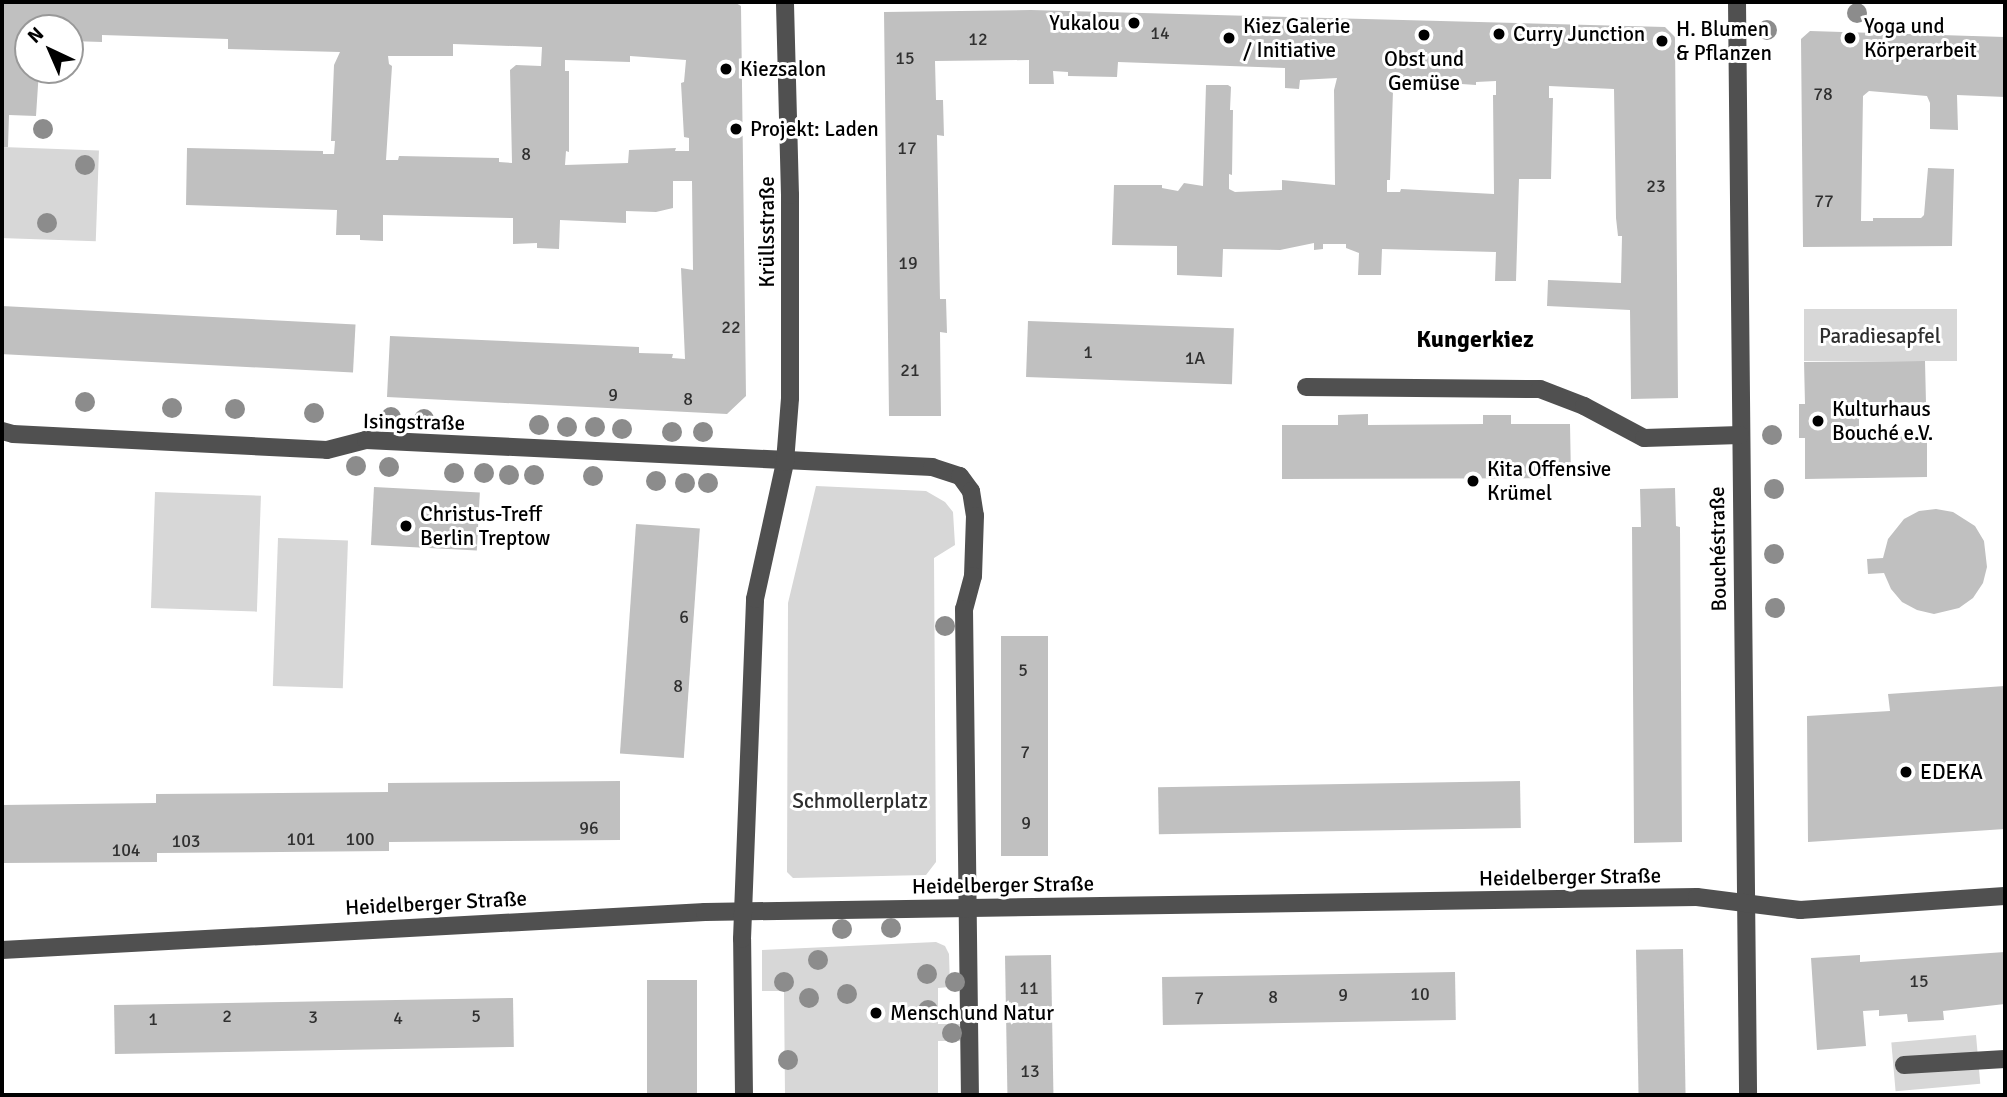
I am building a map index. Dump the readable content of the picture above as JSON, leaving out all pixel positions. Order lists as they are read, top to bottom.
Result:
{
  "streets": {
    "street": [
      "Krüllsstraße",
      "Isingstraße",
      "Bouchéstraße",
      "Heidelberger Straße"
    ]
  },
  "crossings": [
    ["Krüllsstraße", "Isingstraße"],
    ["Bouchéstraße", "Heidelberger Straße"]
  ],
  "districts": ["Kungerkiez"],
  "parks": ["Paradiesapfel", "Schmollerplatz"],
  "places": [
    "Yukalou",
    "Curry Junction",
    "Obst und Gemüse",
    "Kiez Galerie / Initiative",
    "Yoga und Körperarbeit",
    "H. Blumen & Pflanzen",
    "Kiezsalon",
    "Projekt: Laden",
    "Kulturhaus Bouché e.V.",
    "Kita Offensive Krümel",
    "Christus-Treff Berlin Treptow",
    "EDEKA",
    "Mensch und Natur"
  ],
  "house_numbers": [
    "14",
    "12",
    "15",
    "78",
    "17",
    "8",
    "23",
    "77",
    "19",
    "22",
    "1",
    "1A",
    "21",
    "9",
    "8",
    "6",
    "5",
    "8",
    "7",
    "9",
    "96",
    "101",
    "100",
    "103",
    "104",
    "15",
    "11",
    "10",
    "9",
    "8",
    "7",
    "2",
    "5",
    "3",
    "4",
    "1",
    "13"
  ],
  "north": "top left"
}
